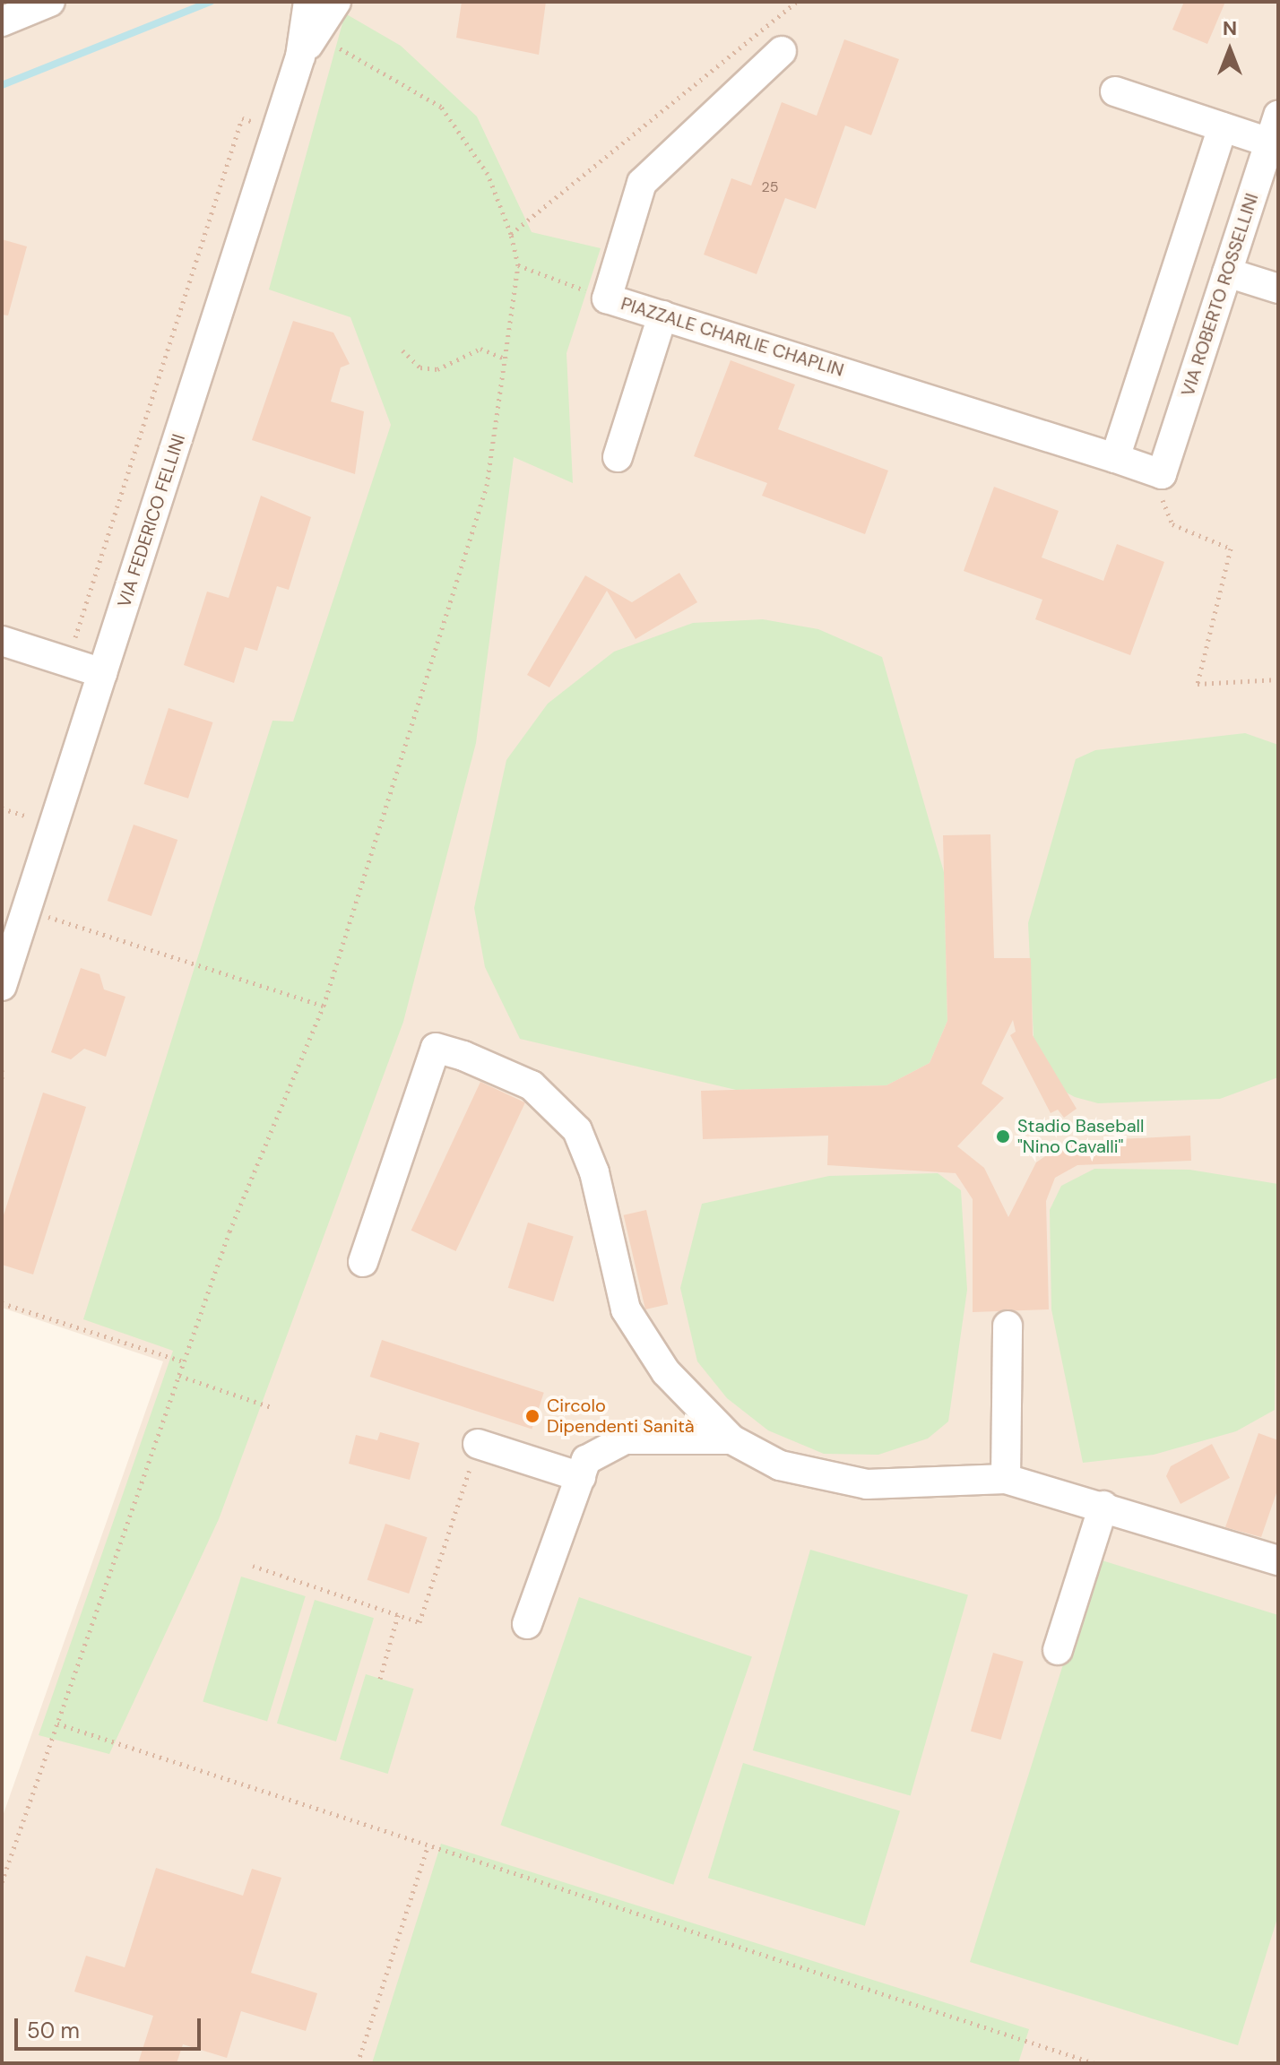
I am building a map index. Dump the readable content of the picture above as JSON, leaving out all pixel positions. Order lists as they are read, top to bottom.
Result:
{
  "streets": {
    "street": ["VIA ROBERTO ROSSELLINI", "PIAZZALE CHARLIE CHAPLIN", "VIA FEDERICO FELLINI"]
  },
  "crossings": [
    ["VIA ROBERTO ROSSELLINI", "PIAZZALE CHARLIE CHAPLIN"]
  ],
  "places": ["Stadio Baseball \"Nino Cavalli\"", "Circolo Dipendenti Sanità"],
  "house_numbers": ["25"],
  "scale_bar": "50 m",
  "north": "top"
}
